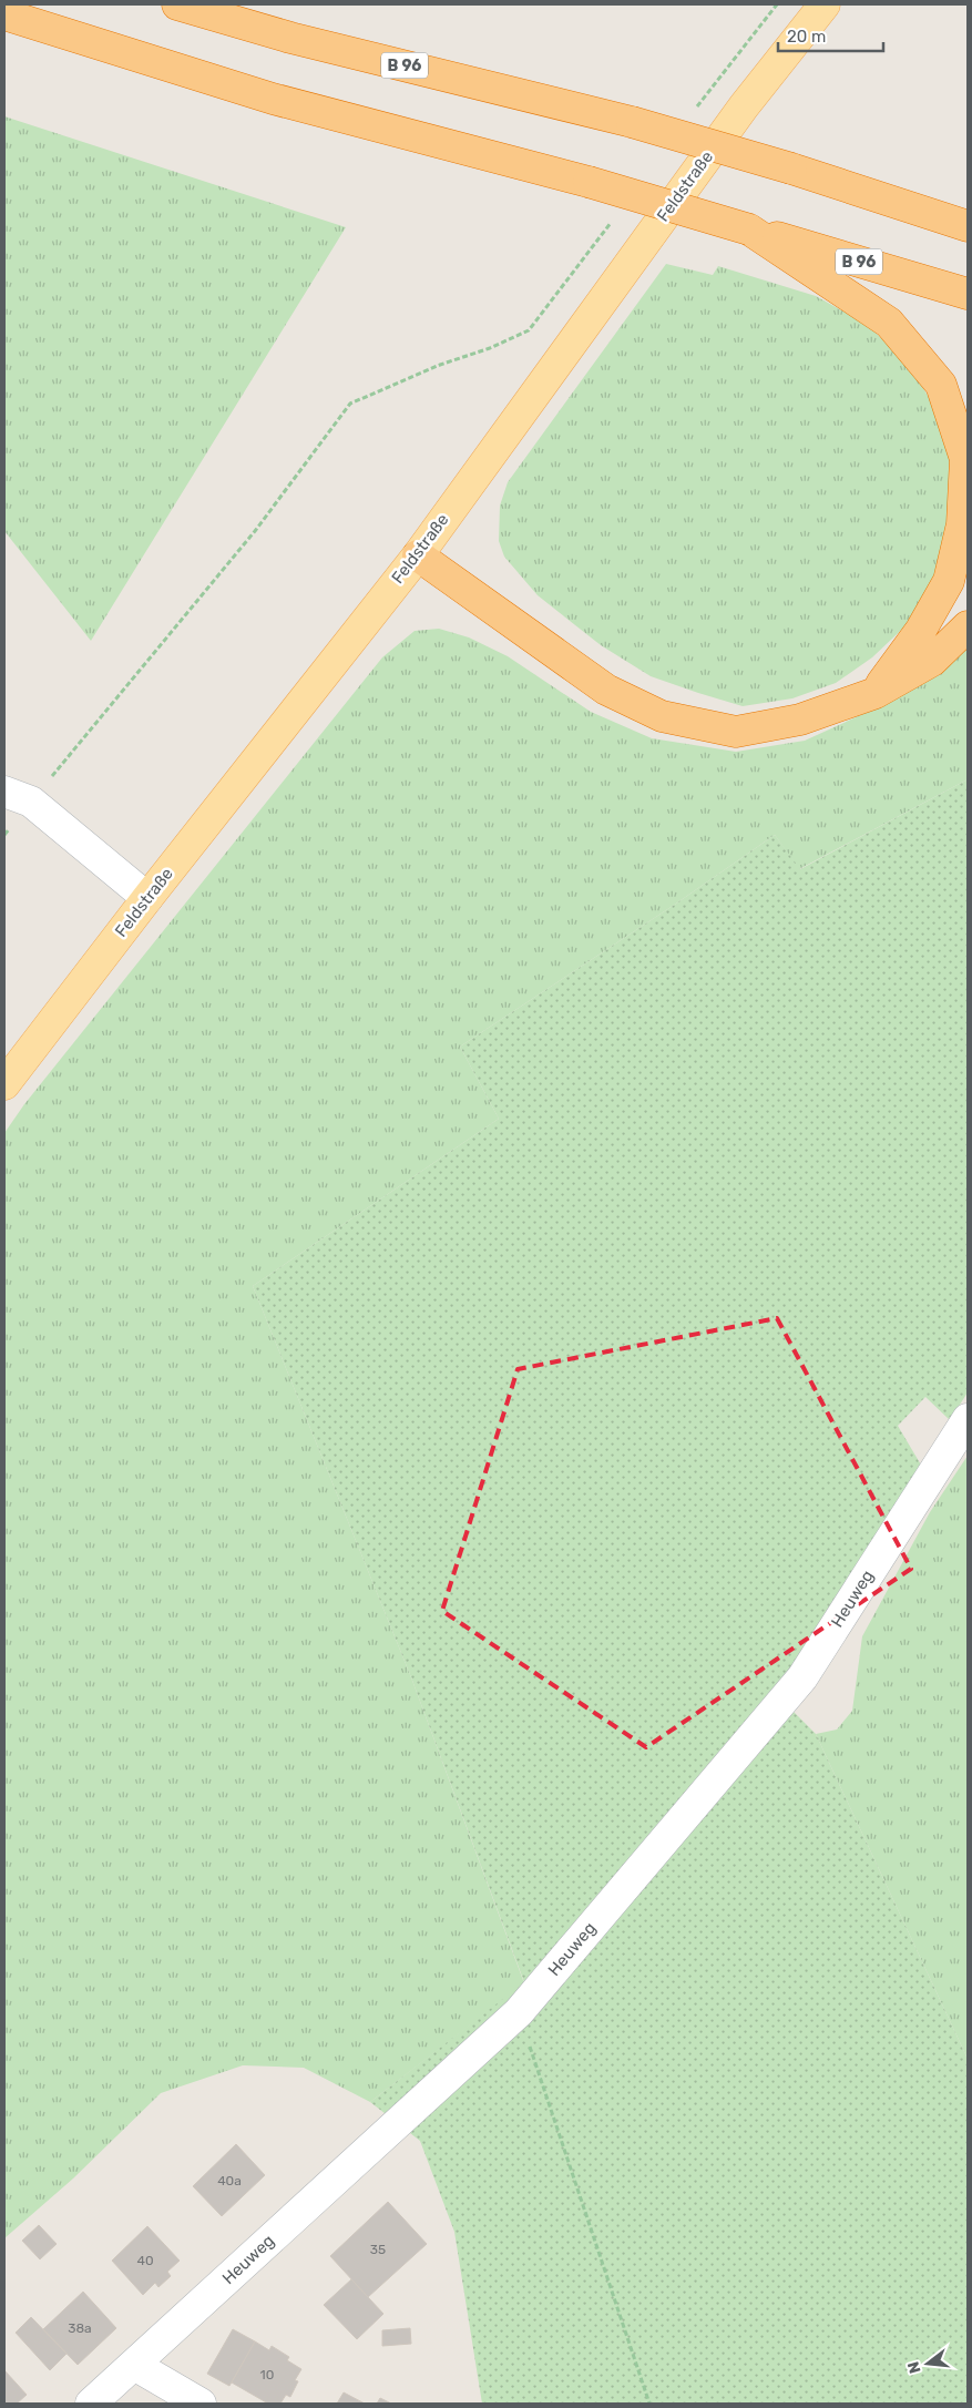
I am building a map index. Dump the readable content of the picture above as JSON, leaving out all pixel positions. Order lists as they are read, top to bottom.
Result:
{
  "streets": {
    "highway": ["B 96"],
    "main road": ["Feldstraße"],
    "street": ["Heuweg"]
  },
  "house_numbers": [
    "40a",
    "35",
    "40",
    "38a",
    "10"
  ],
  "scale_bar": "20 m",
  "north": "left"
}
